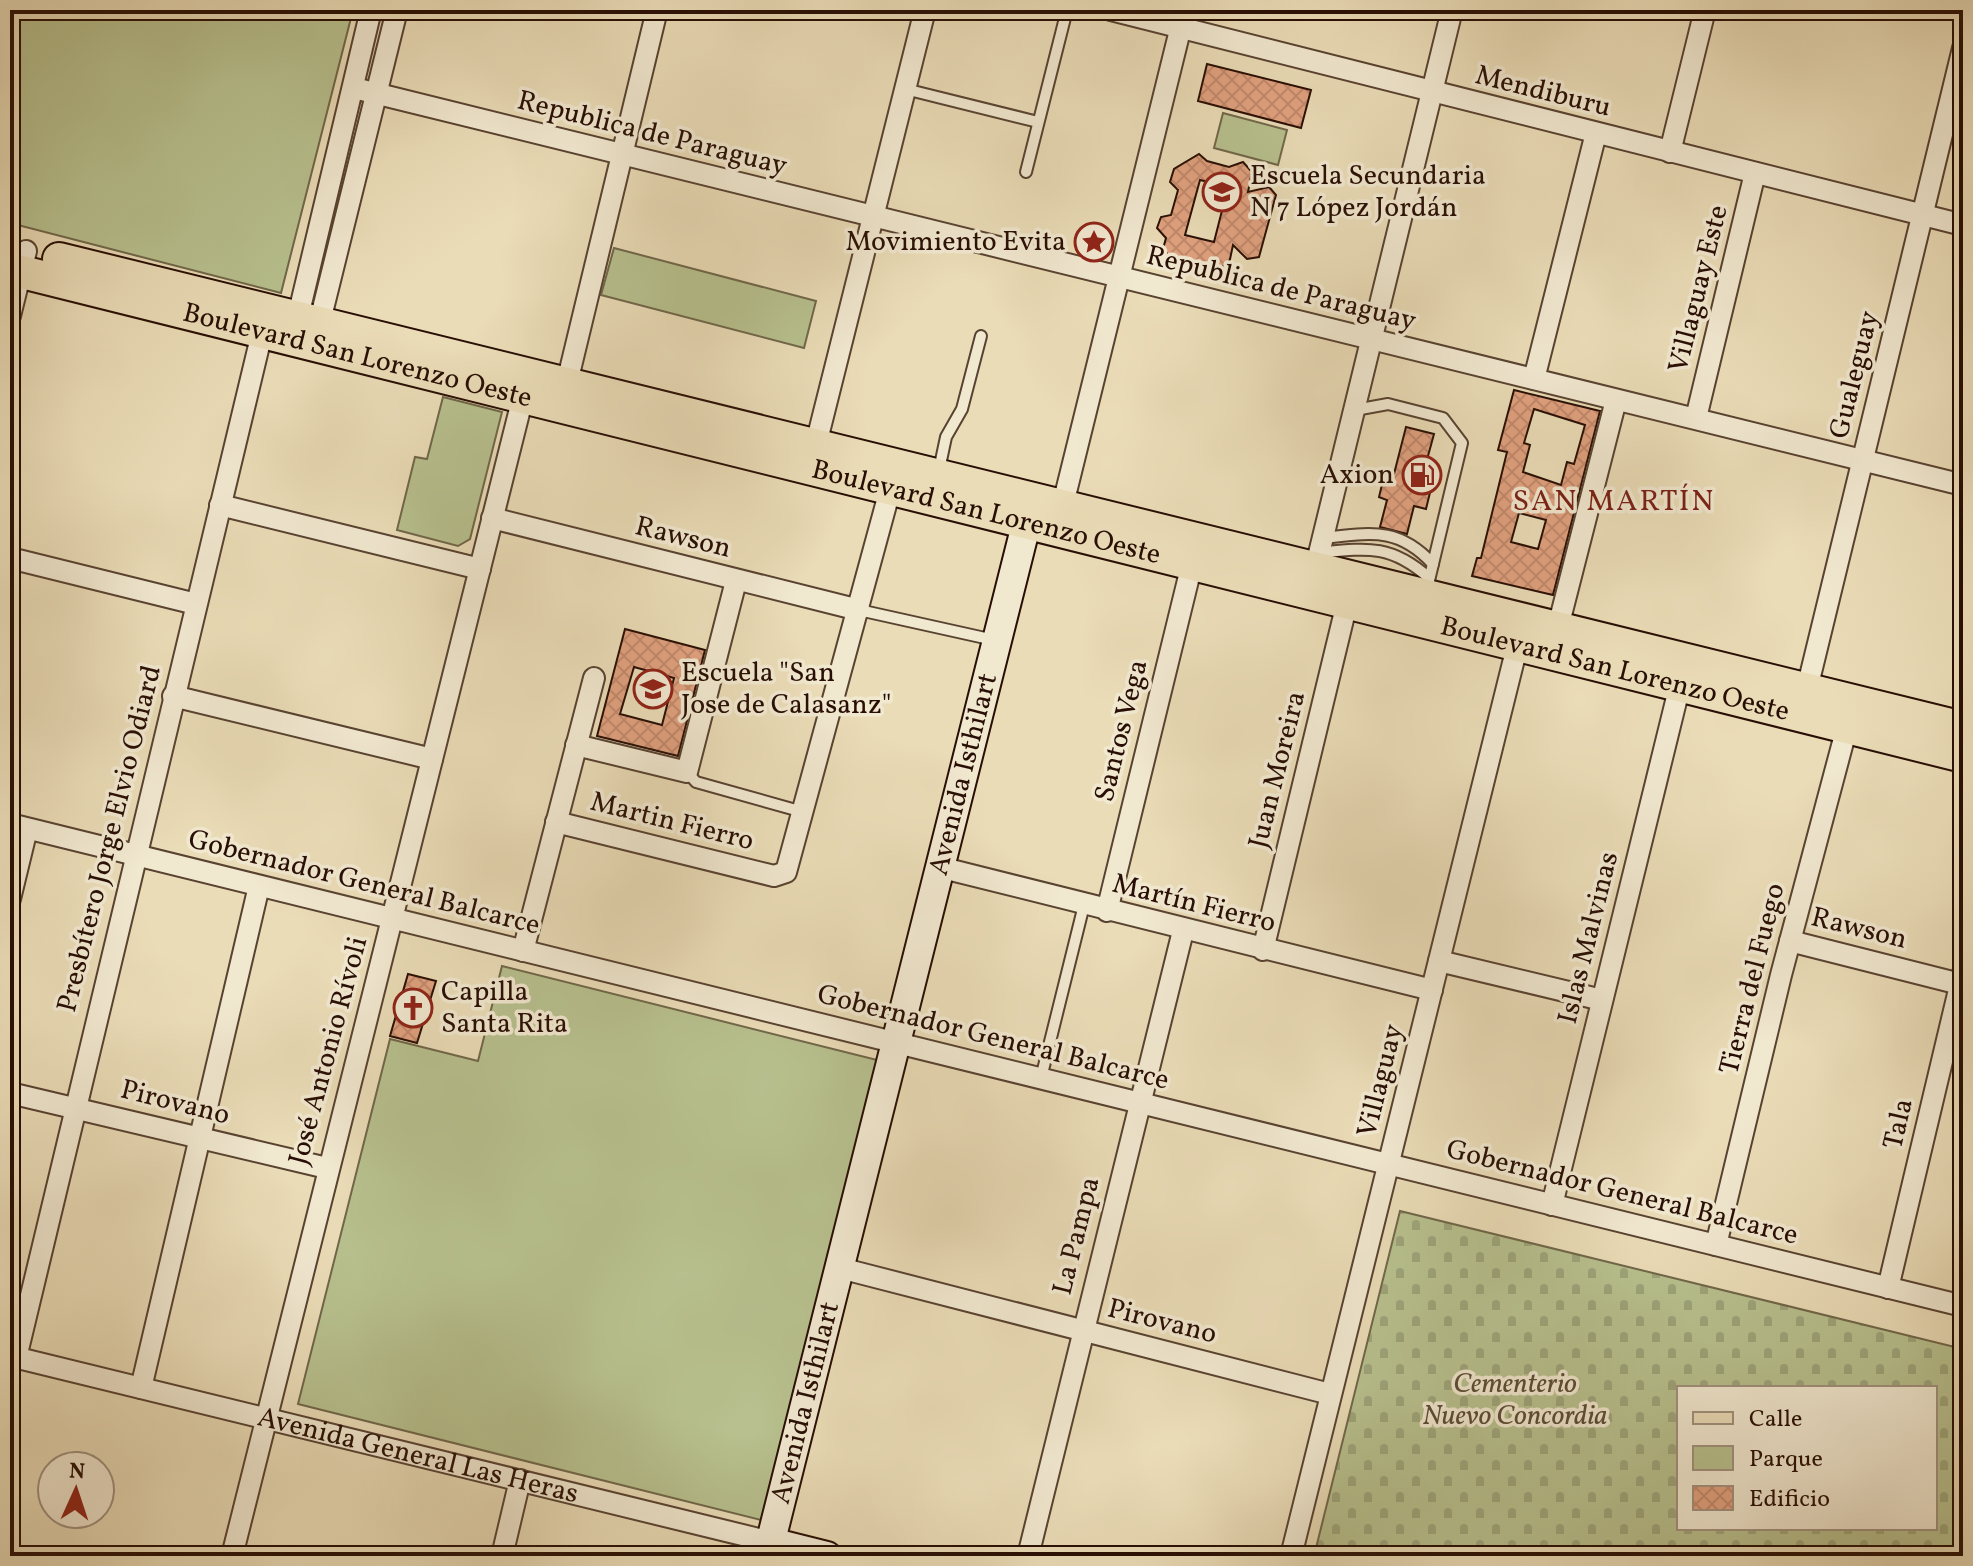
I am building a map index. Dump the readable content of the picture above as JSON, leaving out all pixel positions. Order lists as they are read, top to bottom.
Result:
{
  "streets": {
    "main road": ["Boulevard San Lorenzo Oeste"],
    "street": [
      "Mendiburu",
      "Republica de Paraguay",
      "Villaguay Este",
      "Gualeguay",
      "Rawson",
      "Santos Vega",
      "Juan Moreira",
      "Avenida Isthilart",
      "Martin Fierro",
      "Presbítero Jorge Elvio Odiard",
      "Gobernador General Balcarce",
      "Martín Fierro",
      "Islas Malvinas",
      "Tierra del Fuego",
      "José Antonio Rívoli",
      "Villaguay",
      "Pirovano",
      "Tala",
      "La Pampa",
      "Avenida General Las Heras"
    ]
  },
  "crossings": [
    ["Mendiburu", "Villaguay Este"],
    ["Mendiburu", "Gualeguay"],
    ["Republica de Paraguay", "Villaguay Este"],
    ["Republica de Paraguay", "Gualeguay"],
    ["Republica de Paraguay", "Presbítero Jorge Elvio Odiard"],
    ["Boulevard San Lorenzo Oeste", "Gualeguay"],
    ["Boulevard San Lorenzo Oeste", "Santos Vega"],
    ["Boulevard San Lorenzo Oeste", "Juan Moreira"],
    ["Boulevard San Lorenzo Oeste", "Avenida Isthilart"],
    ["Boulevard San Lorenzo Oeste", "Presbítero Jorge Elvio Odiard"],
    ["Boulevard San Lorenzo Oeste", "Islas Malvinas"],
    ["Boulevard San Lorenzo Oeste", "Tierra del Fuego"],
    ["Boulevard San Lorenzo Oeste", "José Antonio Rívoli"],
    ["Boulevard San Lorenzo Oeste", "Villaguay"],
    ["Rawson", "Tierra del Fuego"],
    ["Rawson", "José Antonio Rívoli"],
    ["Rawson", "Tala"],
    ["Santos Vega", "Martín Fierro"],
    ["Juan Moreira", "Martín Fierro"],
    ["Avenida Isthilart", "Gobernador General Balcarce"],
    ["Avenida Isthilart", "Martín Fierro"],
    ["Avenida Isthilart", "Pirovano"],
    ["Avenida Isthilart", "Avenida General Las Heras"],
    ["Presbítero Jorge Elvio Odiard", "Gobernador General Balcarce"],
    ["Presbítero Jorge Elvio Odiard", "Pirovano"],
    ["Presbítero Jorge Elvio Odiard", "Avenida General Las Heras"],
    ["Gobernador General Balcarce", "Islas Malvinas"],
    ["Gobernador General Balcarce", "Tierra del Fuego"],
    ["Gobernador General Balcarce", "José Antonio Rívoli"],
    ["Gobernador General Balcarce", "Villaguay"],
    ["Gobernador General Balcarce", "Tala"],
    ["Gobernador General Balcarce", "La Pampa"],
    ["Martín Fierro", "Villaguay"],
    ["Martín Fierro", "La Pampa"],
    ["José Antonio Rívoli", "Pirovano"],
    ["José Antonio Rívoli", "Avenida General Las Heras"],
    ["Villaguay", "Pirovano"],
    ["Pirovano", "La Pampa"]
  ],
  "districts": ["SAN MARTÍN"],
  "parks": ["Cementerio Nuevo Concordia"],
  "places": {
    "school or university": ["Escuela Secundaria N 7 López Jordán", "Escuela \"San Jose de Calasanz\""],
    "place": ["Movimiento Evita"],
    "fuel station": ["Axion"],
    "church": ["Capilla Santa Rita"]
  },
  "legend": ["Calle", "Parque", "Edificio"],
  "north": "top"
}
